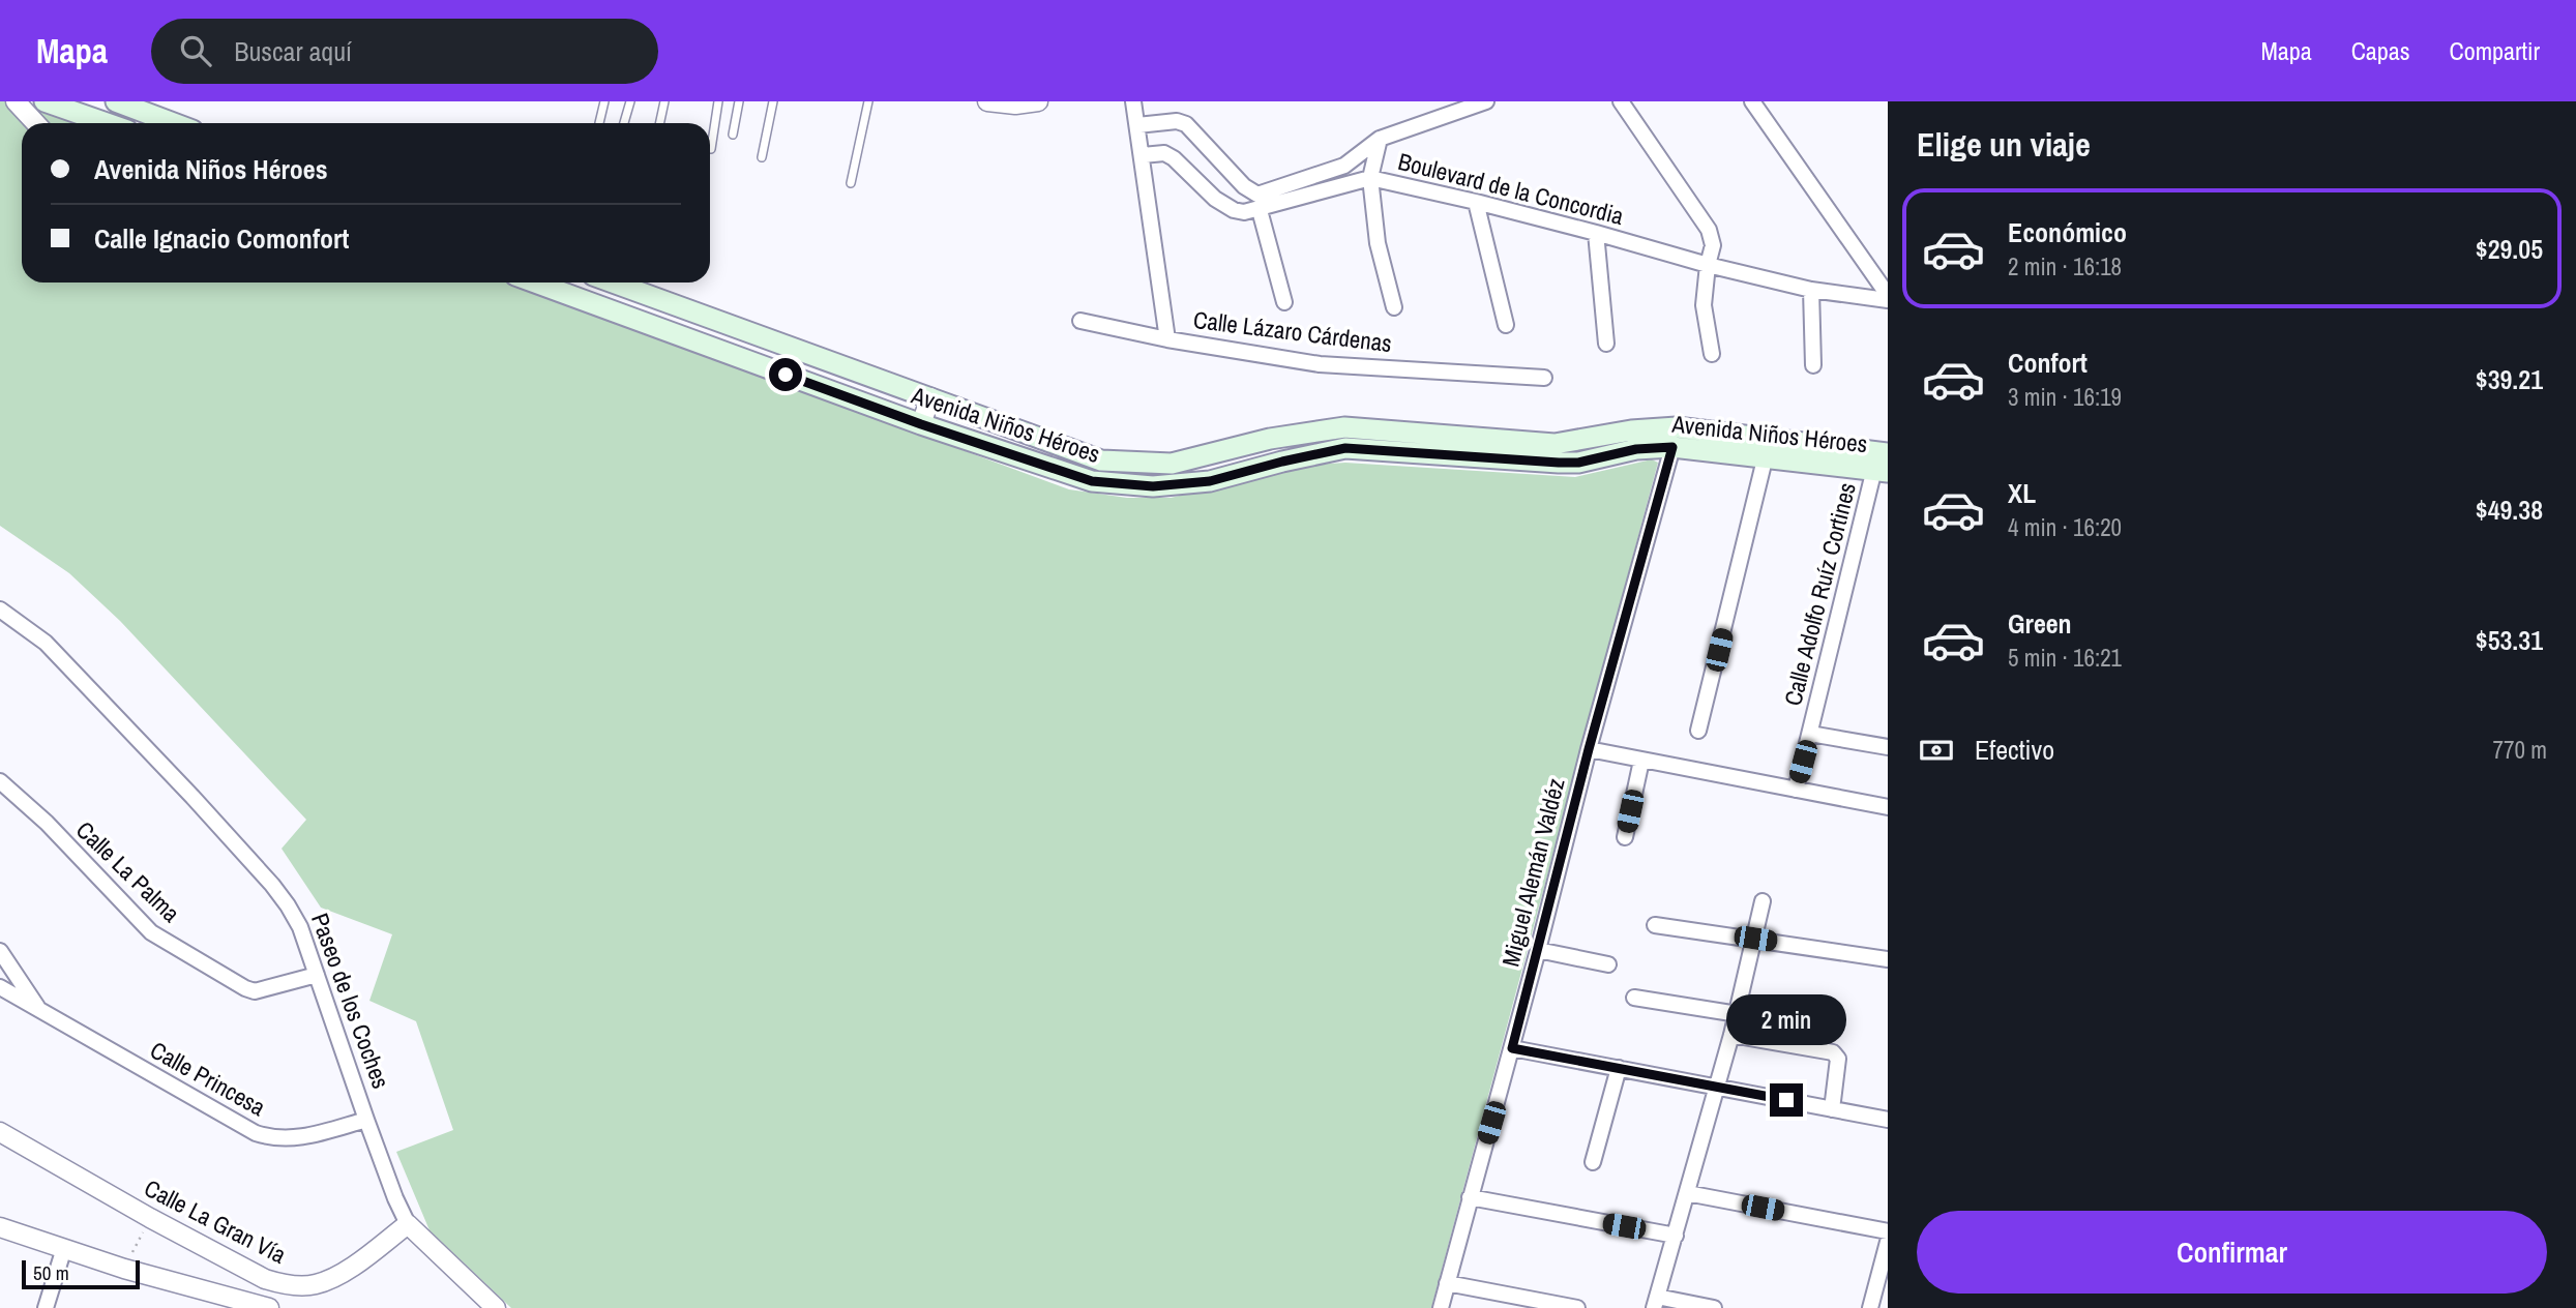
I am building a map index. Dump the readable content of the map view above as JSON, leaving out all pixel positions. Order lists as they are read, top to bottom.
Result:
{
  "streets": {
    "main road": ["Avenida Niños Héroes"],
    "street": [
      "Boulevard de la Concordia",
      "Calle Lázaro Cárdenas",
      "Calle Adolfo Ruíz Cortines",
      "Calle La Palma",
      "Miguel Alemán Valdéz",
      "Paseo de los Coches",
      "Calle Princesa",
      "Calle La Gran Vía"
    ]
  },
  "crossings": [
    ["Avenida Niños Héroes", "Calle Adolfo Ruíz Cortines"],
    ["Avenida Niños Héroes", "Miguel Alemán Valdéz"],
    ["Calle La Palma", "Paseo de los Coches"],
    ["Paseo de los Coches", "Calle Princesa"],
    ["Paseo de los Coches", "Calle La Gran Vía"]
  ],
  "scale_bar": "50 m",
  "page": {
    "header": "Mapa",
    "search": "Buscar aquí",
    "nav": ["Mapa", "Capas", "Compartir"],
    "heading": "Elige un viaje",
    "banner": ["Avenida Niños Héroes", "Calle Ignacio Comonfort"],
    "list": [
      {
        "name": "Económico",
        "note": "2 min · 16:18",
        "value": "$29.05"
      },
      {
        "name": "Confort",
        "note": "3 min · 16:19",
        "value": "$39.21"
      },
      {
        "name": "XL",
        "note": "4 min · 16:20",
        "value": "$49.38"
      },
      {
        "name": "Green",
        "note": "5 min · 16:21",
        "value": "$53.31"
      }
    ],
    "pay": ["Efectivo", "770 m"],
    "bubble": "2 min",
    "buttons": "Confirmar",
    "scale": "50 m"
  }
}
